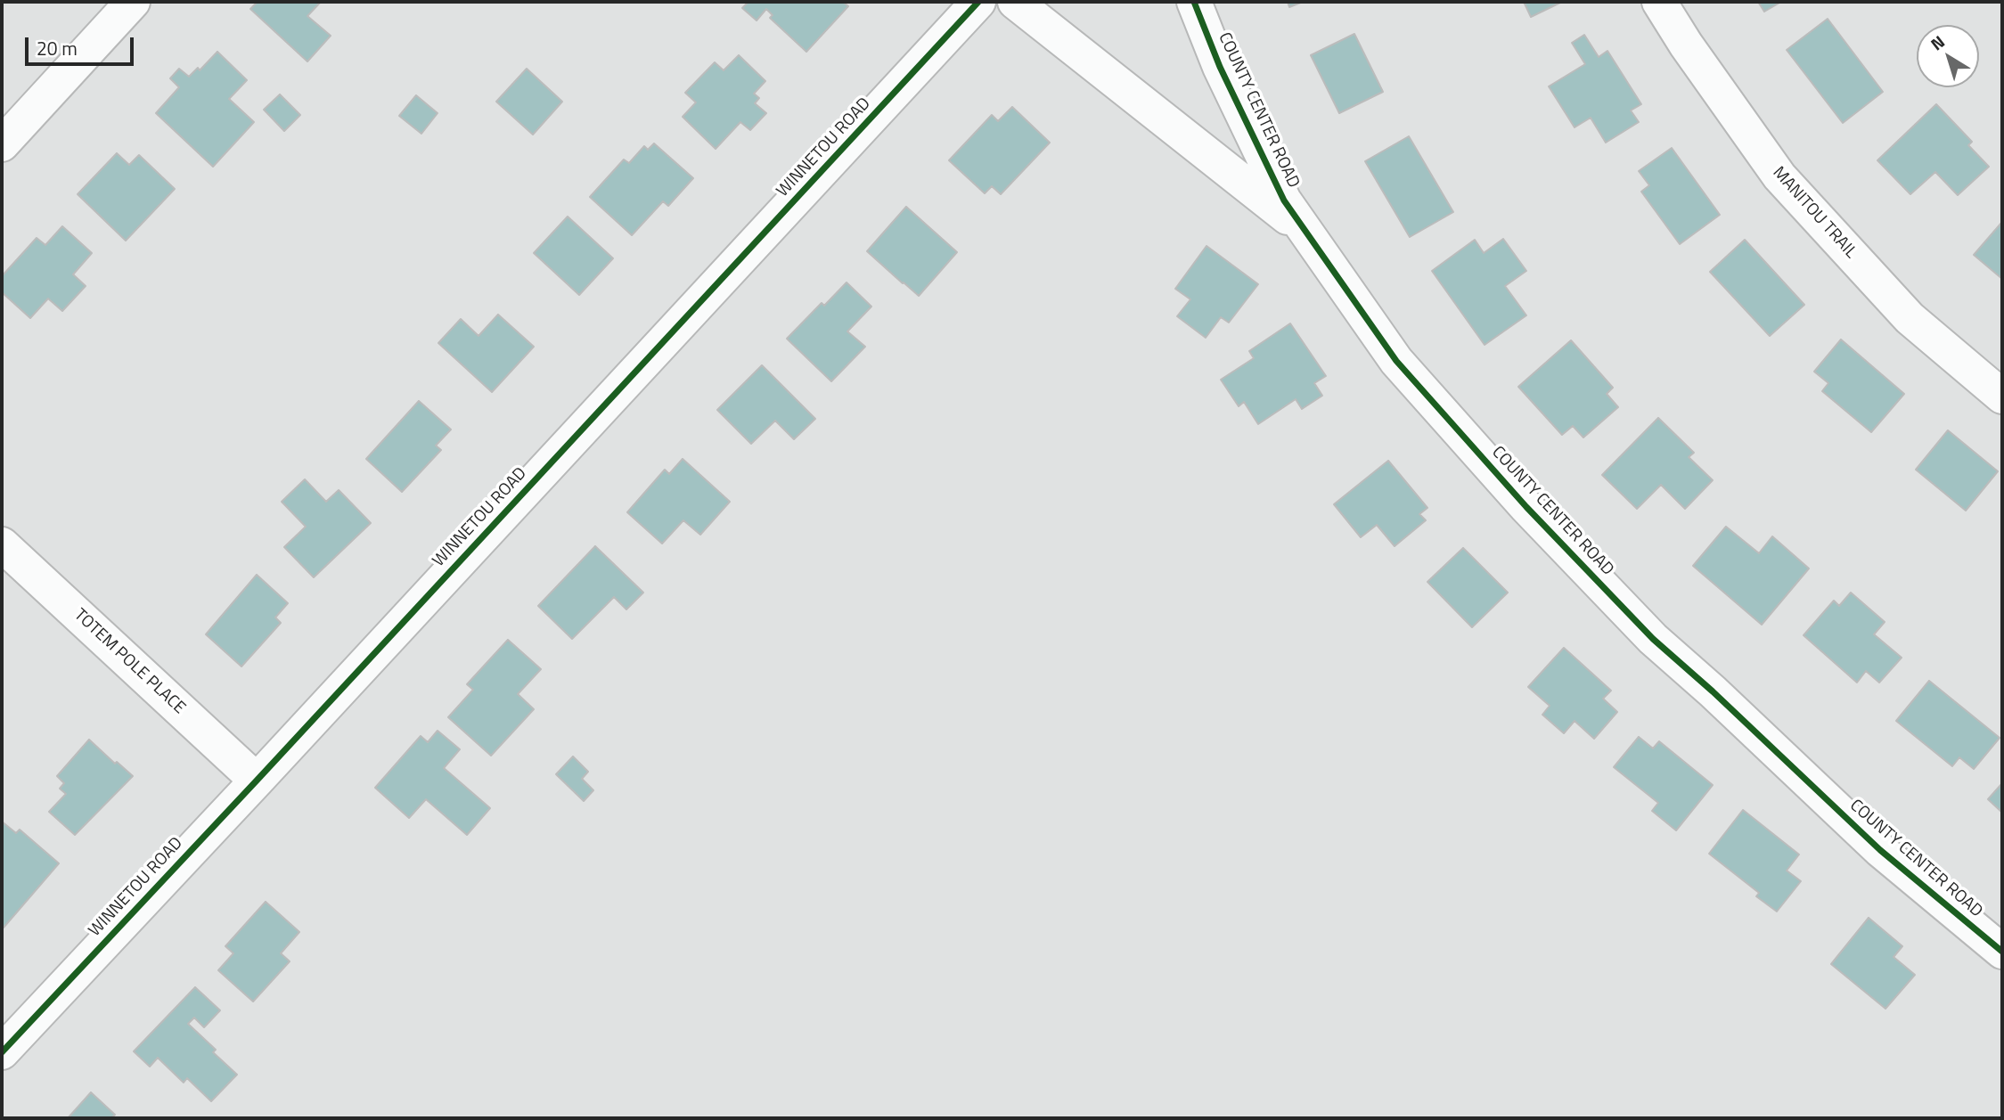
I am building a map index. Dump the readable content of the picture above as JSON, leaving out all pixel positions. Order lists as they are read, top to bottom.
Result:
{
  "streets": {
    "street": [
      "COUNTY CENTER ROAD",
      "WINNETOU ROAD",
      "MANITOU TRAIL",
      "TOTEM POLE PLACE"
    ]
  },
  "crossings": [
    ["WINNETOU ROAD", "TOTEM POLE PLACE"]
  ],
  "scale_bar": "20 m",
  "north": "top left"
}
